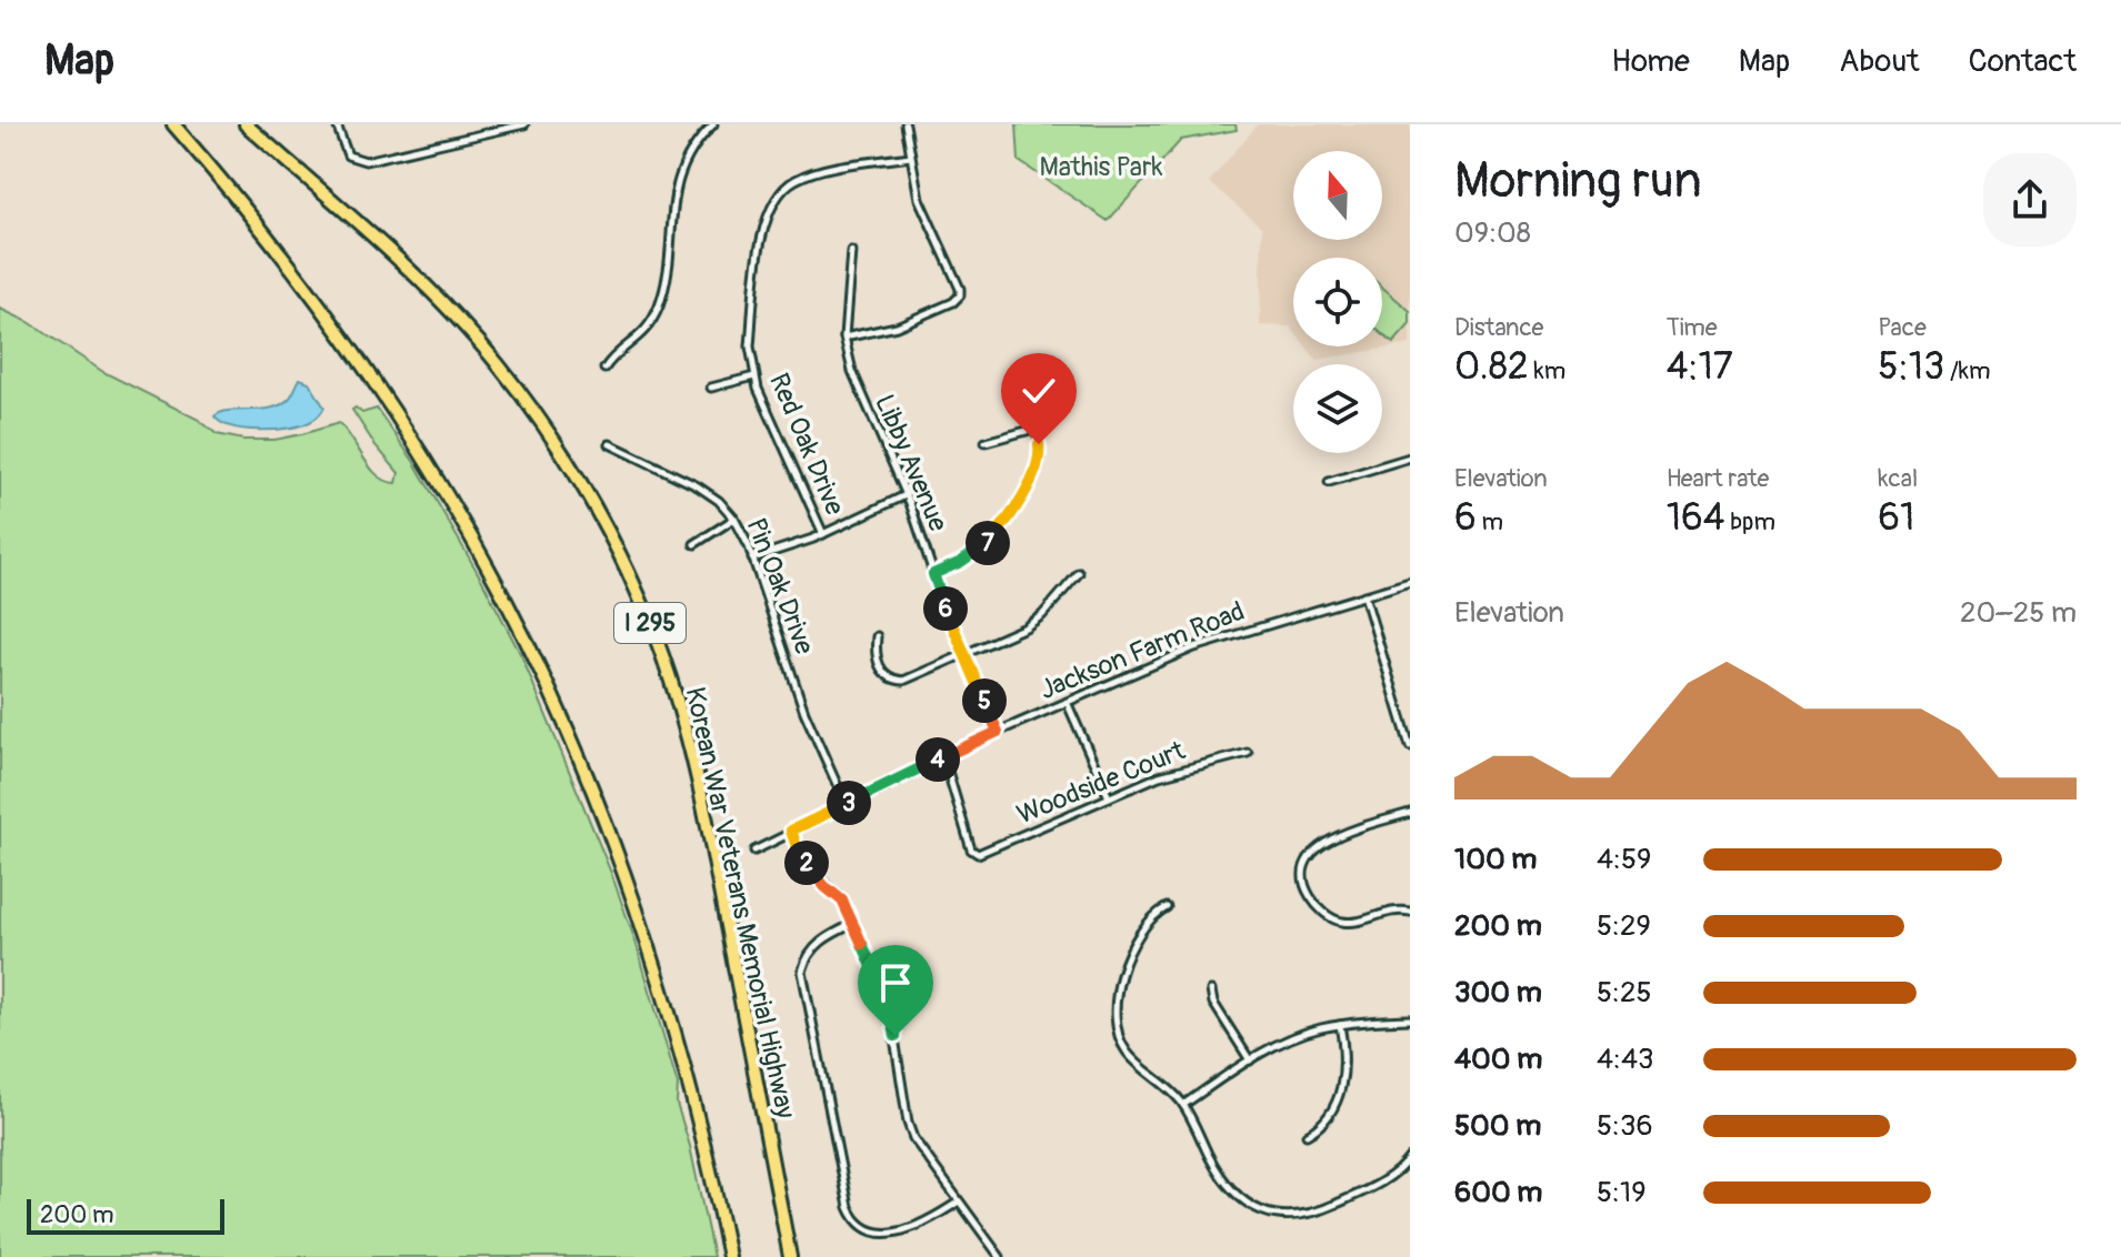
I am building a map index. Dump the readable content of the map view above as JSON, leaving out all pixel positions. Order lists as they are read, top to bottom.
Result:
{
  "streets": {
    "highway": ["I 295", "Korean War Veterans Memorial Highway"],
    "street": [
      "Red Oak Drive",
      "Libby Avenue",
      "Pin Oak Drive",
      "Jackson Farm Road",
      "Woodside Court"
    ]
  },
  "crossings": [
    ["Libby Avenue", "Jackson Farm Road"],
    ["Pin Oak Drive", "Jackson Farm Road"],
    ["Jackson Farm Road", "Woodside Court"]
  ],
  "parks": ["Mathis Park"],
  "scale_bar": "200 m",
  "north": "top",
  "page": {
    "header": "Map",
    "nav": [
      "Home",
      "Map",
      "About",
      "Contact"
    ],
    "heading": ["Morning run", "09:08"],
    "stats": [
      ["Distance", "0.82 km"],
      ["Time", "4:17"],
      ["Pace", "5:13 /km"],
      ["Elevation", "6 m"],
      ["Heart rate", "164 bpm"],
      ["kcal", "61"]
    ],
    "pins": [
      "7",
      "6",
      "5",
      "4",
      "3",
      "2"
    ],
    "chart": ["Elevation", "20–25 m"],
    "list": [
      {
        "name": "100 m",
        "note": "4:59"
      },
      {
        "name": "200 m",
        "note": "5:29"
      },
      {
        "name": "300 m",
        "note": "5:25"
      },
      {
        "name": "400 m",
        "note": "4:43"
      },
      {
        "name": "500 m",
        "note": "5:36"
      },
      {
        "name": "600 m",
        "note": "5:19"
      }
    ],
    "scale": "200 m"
  }
}
